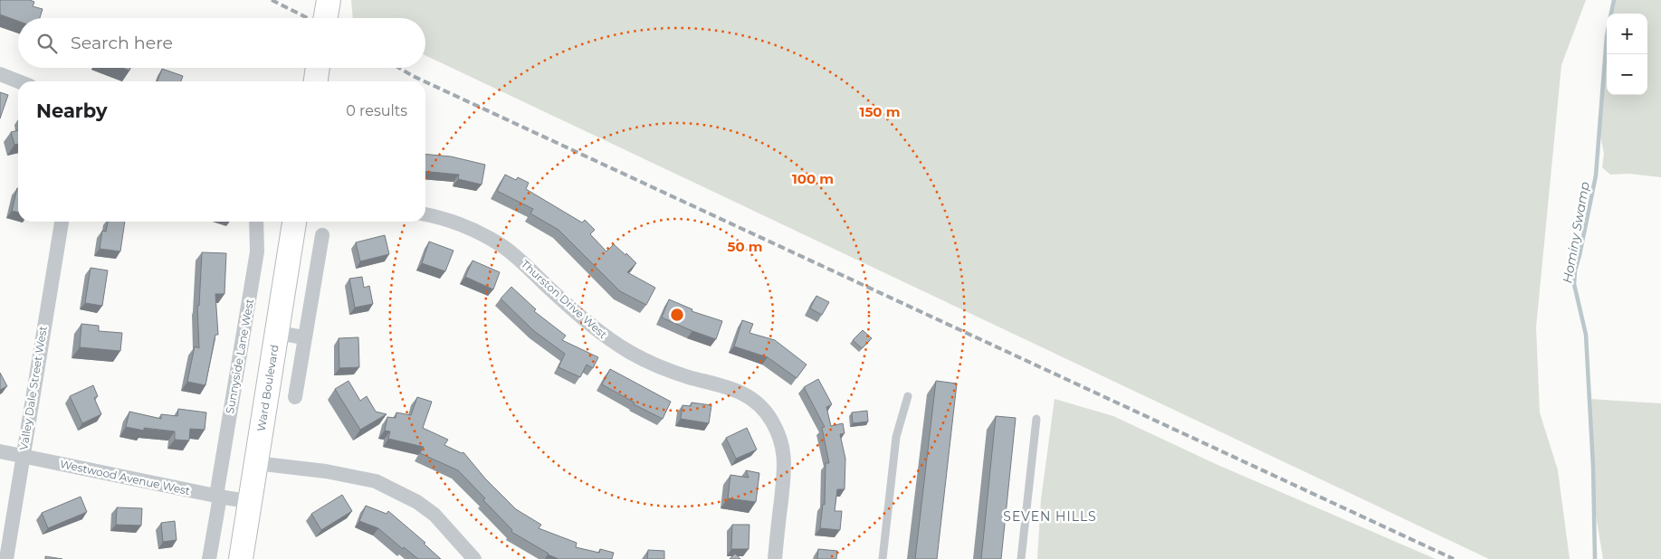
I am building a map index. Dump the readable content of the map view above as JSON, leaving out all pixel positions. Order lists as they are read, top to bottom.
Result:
{
  "streets": {
    "main road": ["Ward Boulevard"],
    "street": [
      "Thurston Drive West",
      "Sunnyside Lane West",
      "Valley Dale Street West",
      "Westwood Avenue West"
    ]
  },
  "crossings": [
    ["Sunnyside Lane West", "Westwood Avenue West"],
    ["Valley Dale Street West", "Westwood Avenue West"],
    ["Ward Boulevard", "Westwood Avenue West"]
  ],
  "districts": ["SEVEN HILLS"],
  "water": ["Hominy Swamp"],
  "page": {
    "map_buttons": ["+", "−"],
    "search": "Search here",
    "heading": ["Nearby", "0 results"]
  },
  "rings": ["150 m", "100 m", "50 m"]
}
